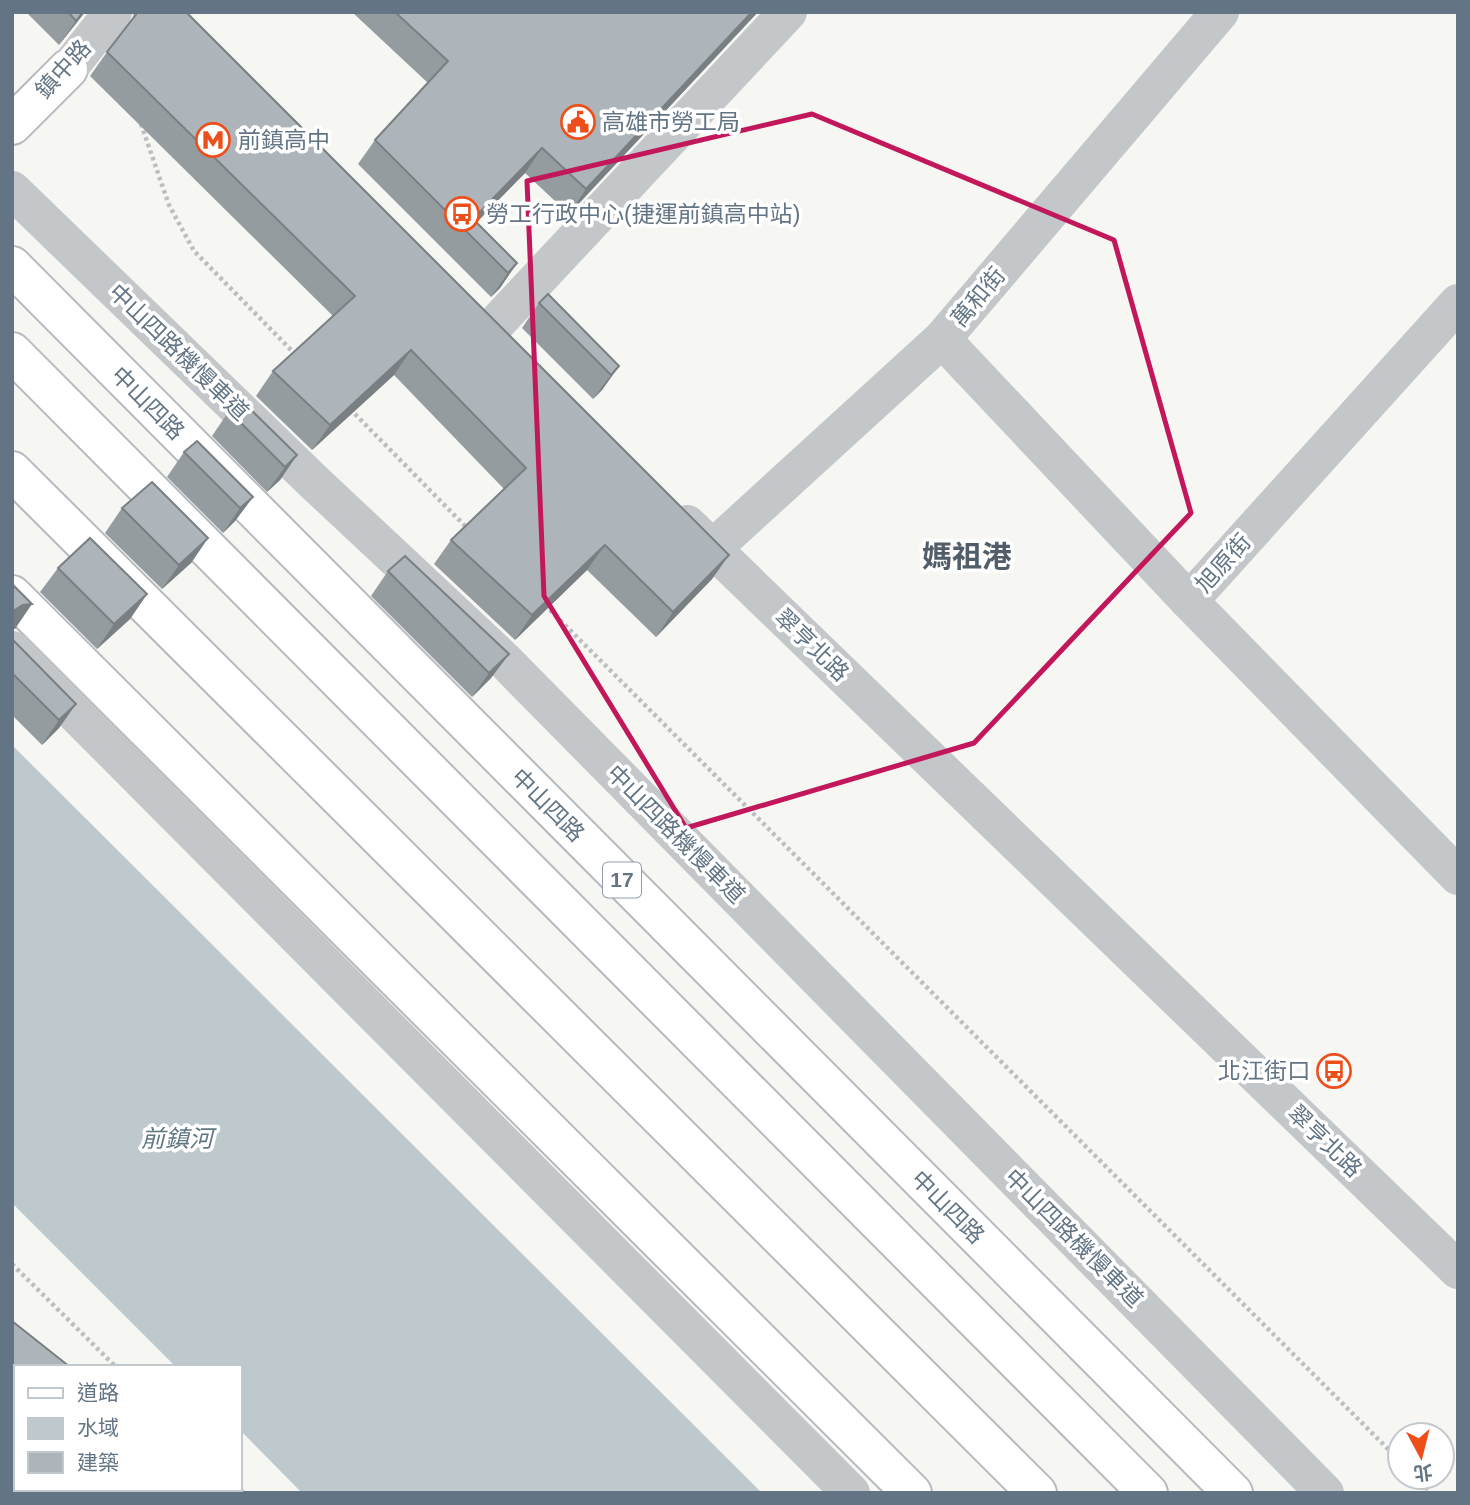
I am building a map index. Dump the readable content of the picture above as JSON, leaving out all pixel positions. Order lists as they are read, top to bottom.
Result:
{
  "streets": {
    "main road": ["鎮中路", "中山四路", "17"],
    "street": [
      "萬和街",
      "中山四路機慢車道",
      "旭原街",
      "翠亨北路"
    ]
  },
  "crossings": [
    ["萬和街", "旭原街"]
  ],
  "districts": ["媽祖港"],
  "water": ["前鎮河"],
  "places": {
    "public building": ["高雄市勞工局"],
    "metro station": ["前鎮高中"],
    "bus stop": ["勞工行政中心(捷運前鎮高中站)", "北江街口"]
  },
  "legend": ["道路", "水域", "建築"],
  "north": "bottom"
}
